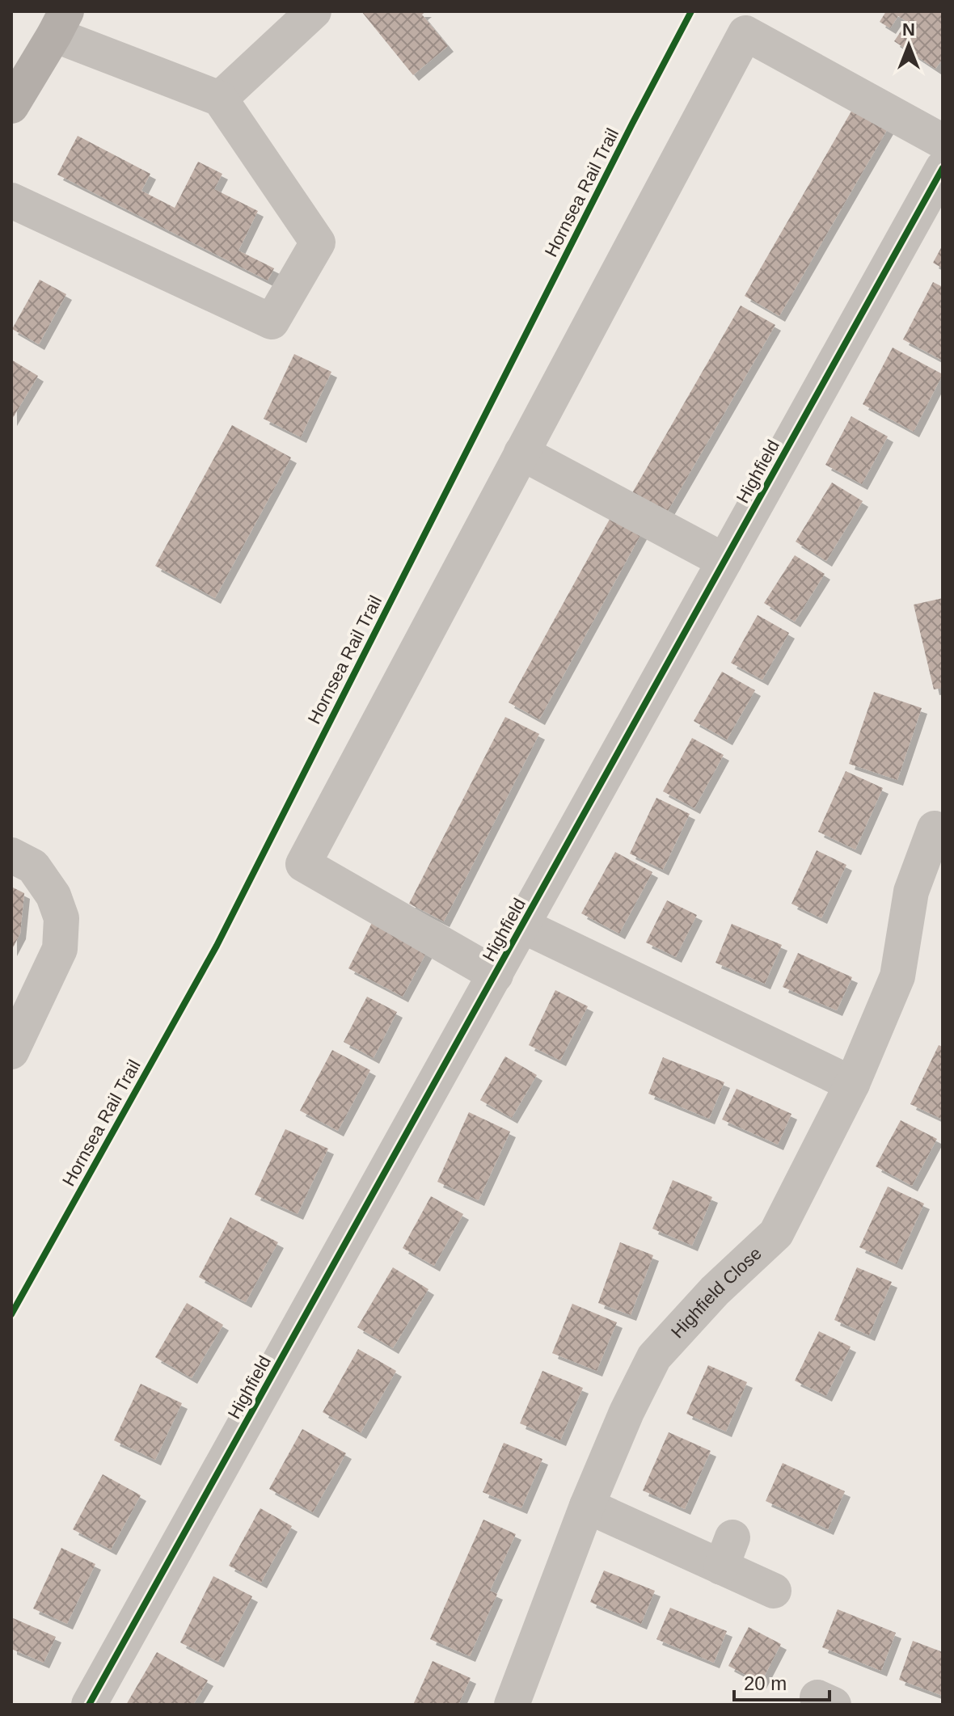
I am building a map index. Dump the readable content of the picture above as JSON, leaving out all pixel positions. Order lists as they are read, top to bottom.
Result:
{
  "streets": {
    "street": ["Highfield", "Highfield Close"],
    "cycle path": ["Hornsea Rail Trail"]
  },
  "scale_bar": "20 m",
  "north": "top"
}
